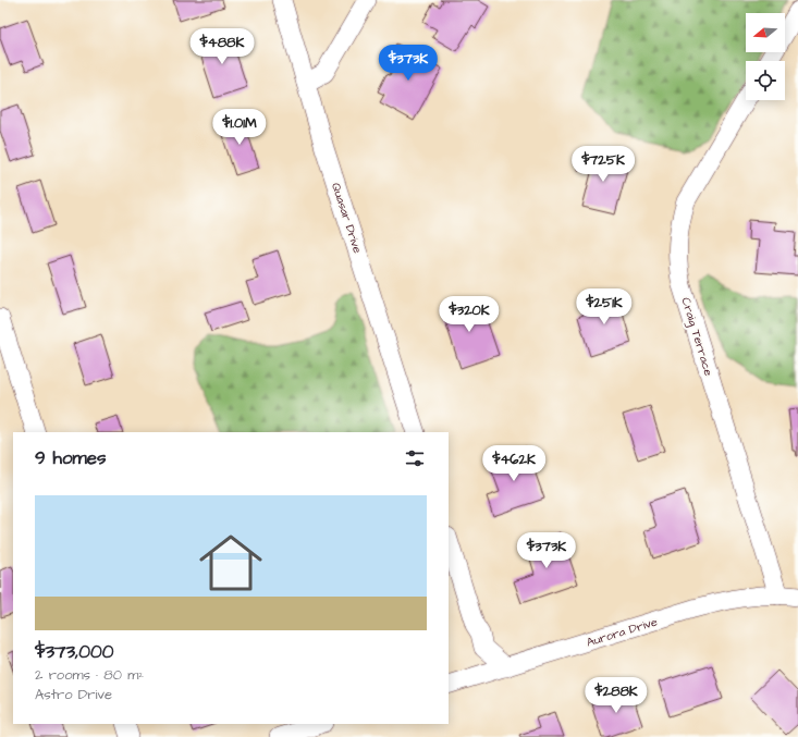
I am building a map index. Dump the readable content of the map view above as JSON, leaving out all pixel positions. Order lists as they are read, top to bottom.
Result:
{
  "streets": {
    "street": ["Quasar Drive", "Craig Terrace", "Aurora Drive"]
  },
  "crossings": [
    ["Craig Terrace", "Aurora Drive"]
  ],
  "north": "left",
  "page": {
    "price": [
      "$488K",
      "$373K",
      "$1.01M",
      "$725K",
      "$251K",
      "$320K",
      "$462K",
      "$373K",
      "$288K"
    ],
    "heading": "9 homes",
    "list": [
      {
        "name": "$373,000",
        "note": "2 rooms · 80 m² · Astro Drive"
      }
    ]
  }
}
